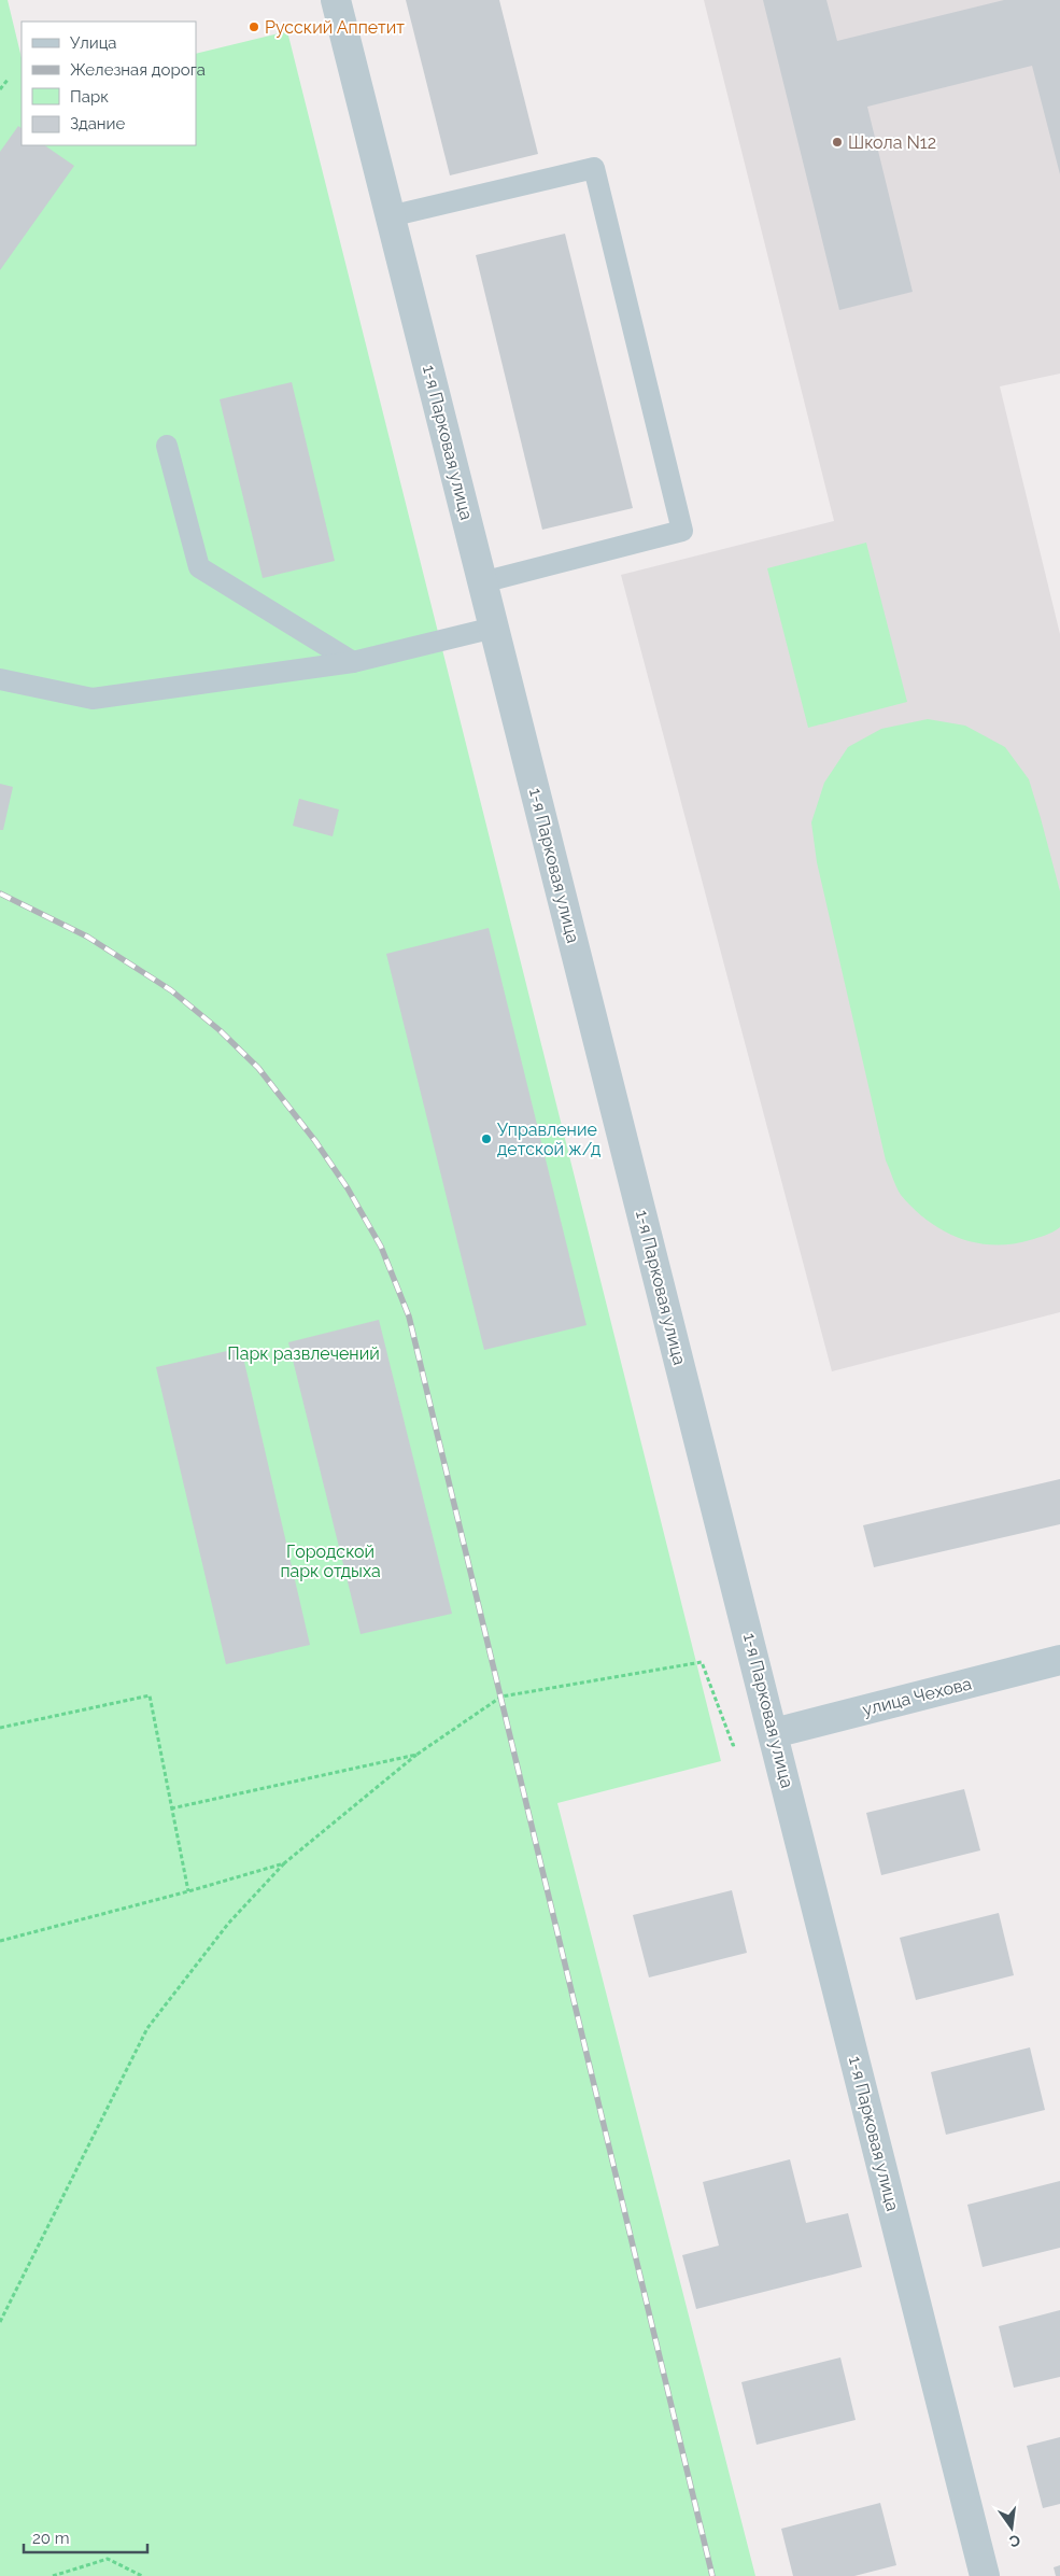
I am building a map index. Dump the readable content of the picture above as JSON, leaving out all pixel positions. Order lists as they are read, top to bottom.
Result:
{
  "streets": {
    "street": ["1-я Парковая улица", "улица Чехова"]
  },
  "crossings": [
    ["1-я Парковая улица", "улица Чехова"]
  ],
  "parks": ["Парк развлечений", "Городской парк отдыха"],
  "places": ["Русский Аппетит", "Школа N12", "Управление детской ж/д"],
  "legend": [
    "Улица",
    "Железная дорога",
    "Парк",
    "Здание"
  ],
  "scale_bar": "20 m",
  "north": "bottom"
}
